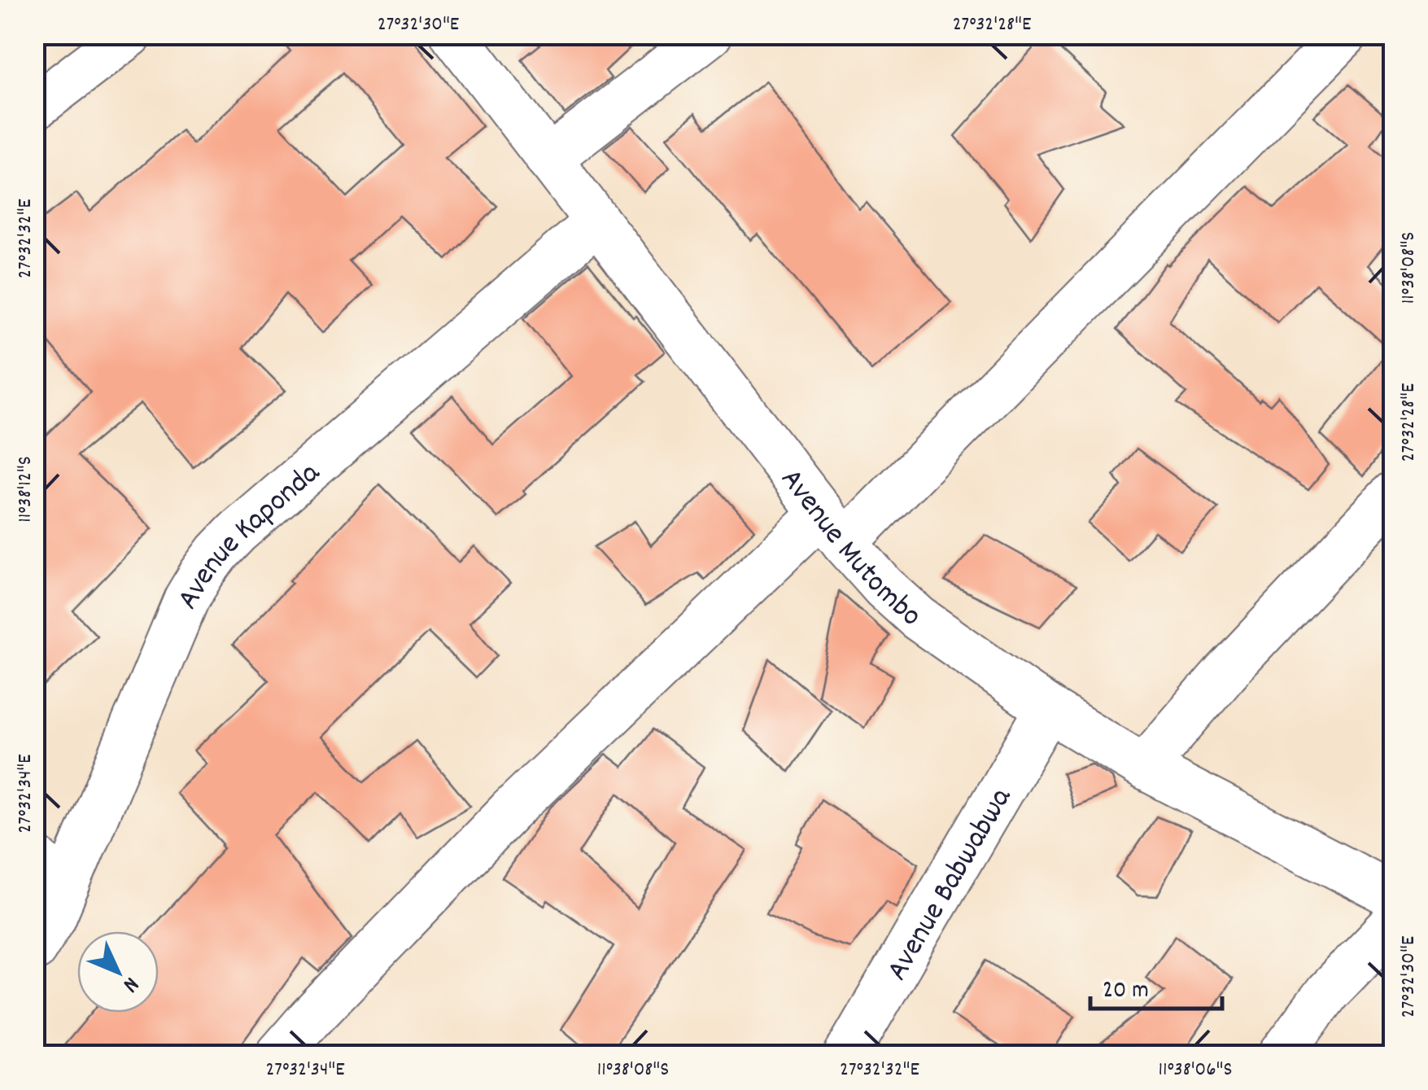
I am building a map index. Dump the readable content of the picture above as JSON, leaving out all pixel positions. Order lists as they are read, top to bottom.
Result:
{
  "streets": {
    "street": ["Avenue Kaponda", "Avenue Mutombo", "Avenue Babwabwa"]
  },
  "crossings": [
    ["Avenue Kaponda", "Avenue Mutombo"],
    ["Avenue Mutombo", "Avenue Babwabwa"]
  ],
  "scale_bar": "20 m",
  "north": "bottom right",
  "coordinates": [
    "27°32'30\"E",
    "27°32'28\"E",
    "27°32'32\"E",
    "11°38'08\"S",
    "11°38'12\"S",
    "27°32'34\"E",
    "11°38'06\"S"
  ]
}
